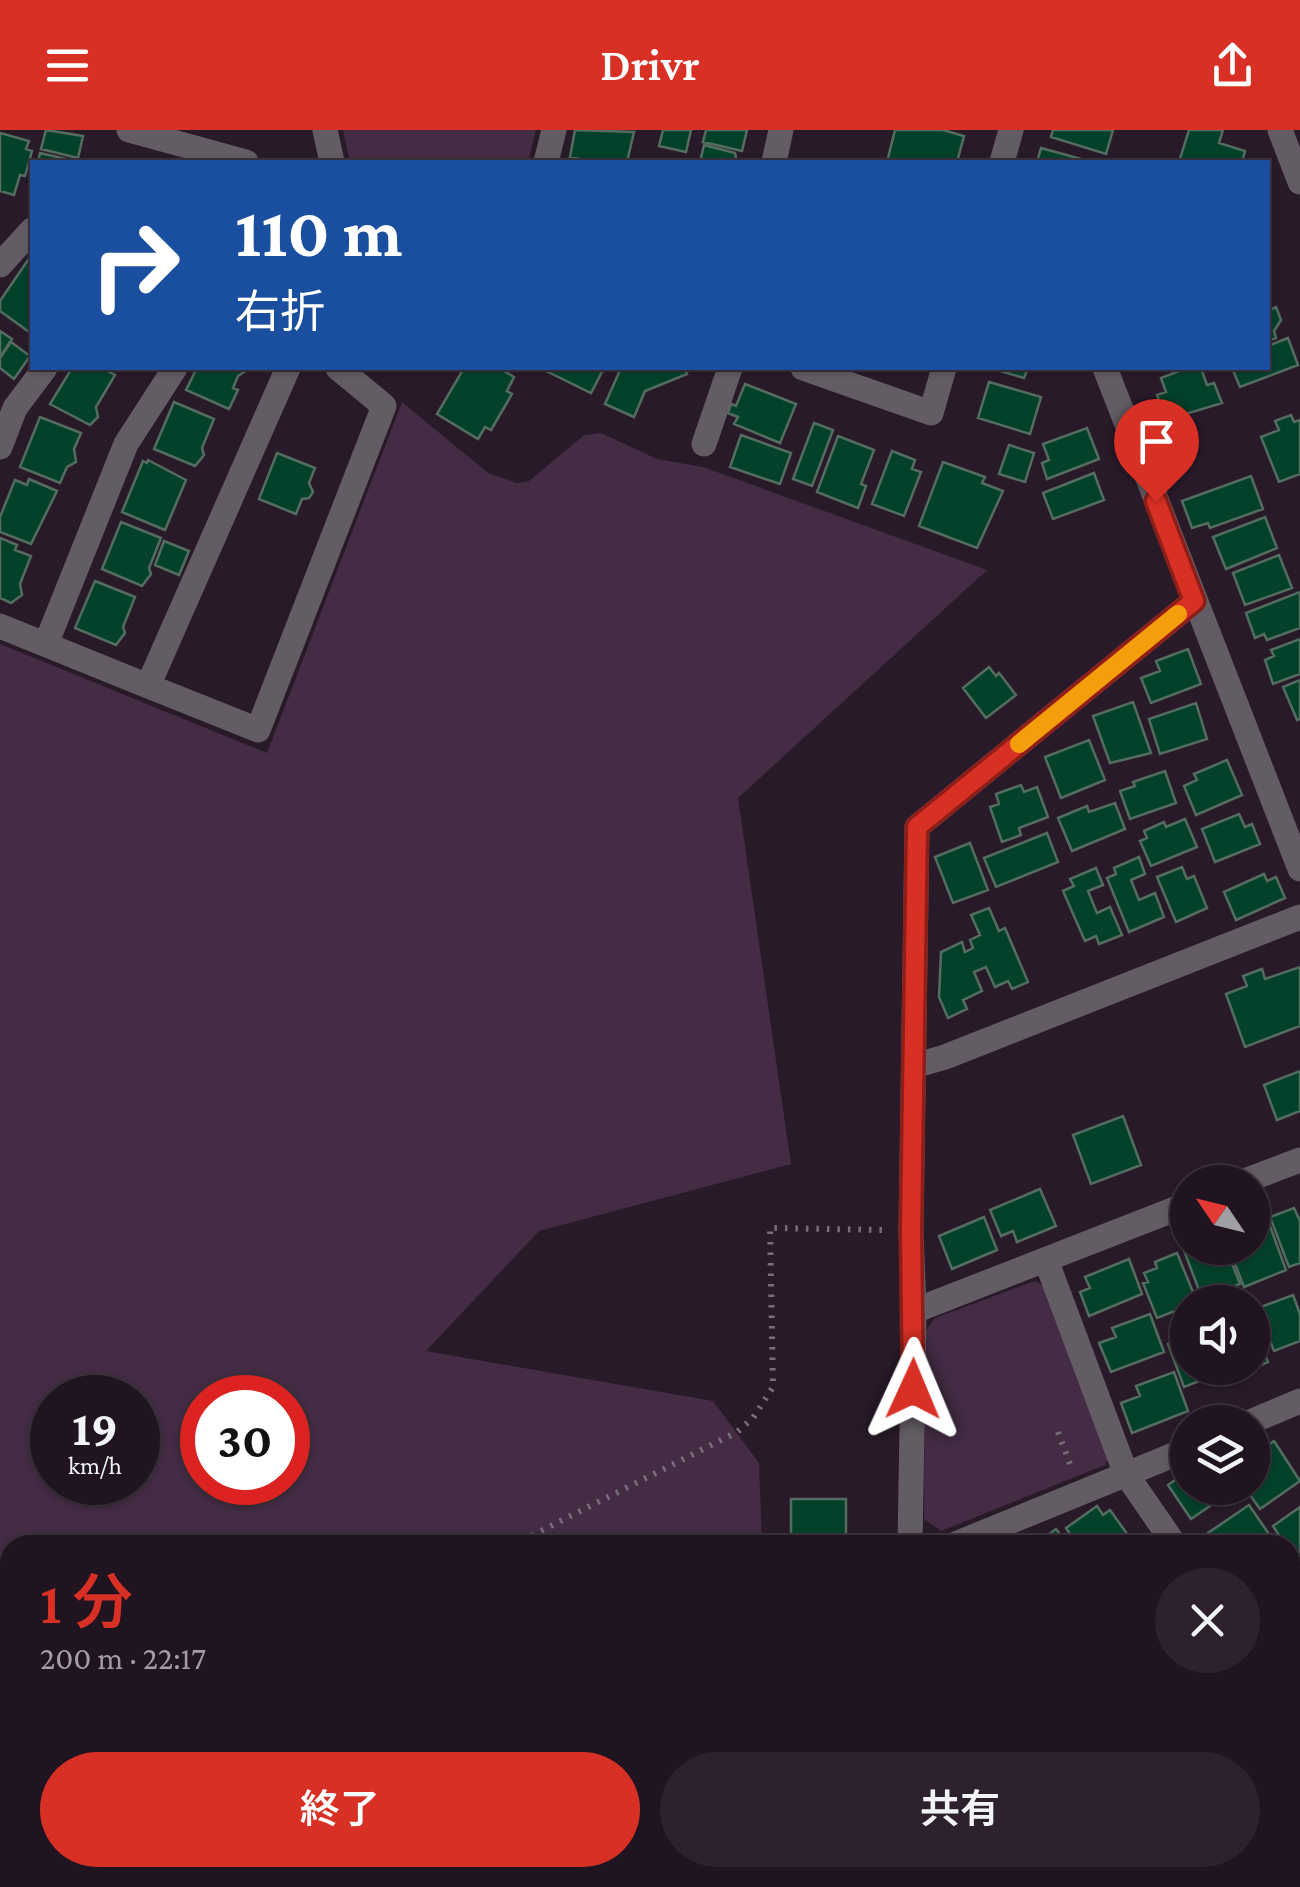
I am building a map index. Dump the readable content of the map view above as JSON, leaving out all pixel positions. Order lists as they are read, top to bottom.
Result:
{
  "north": "top left",
  "page": {
    "header": "Drivr",
    "turn": ["110 m", "右折"],
    "speed": "19 km/h",
    "limit": "30",
    "heading": ["1 分", "200 m · 22:17"],
    "buttons": ["終了", "共有"]
  }
}
